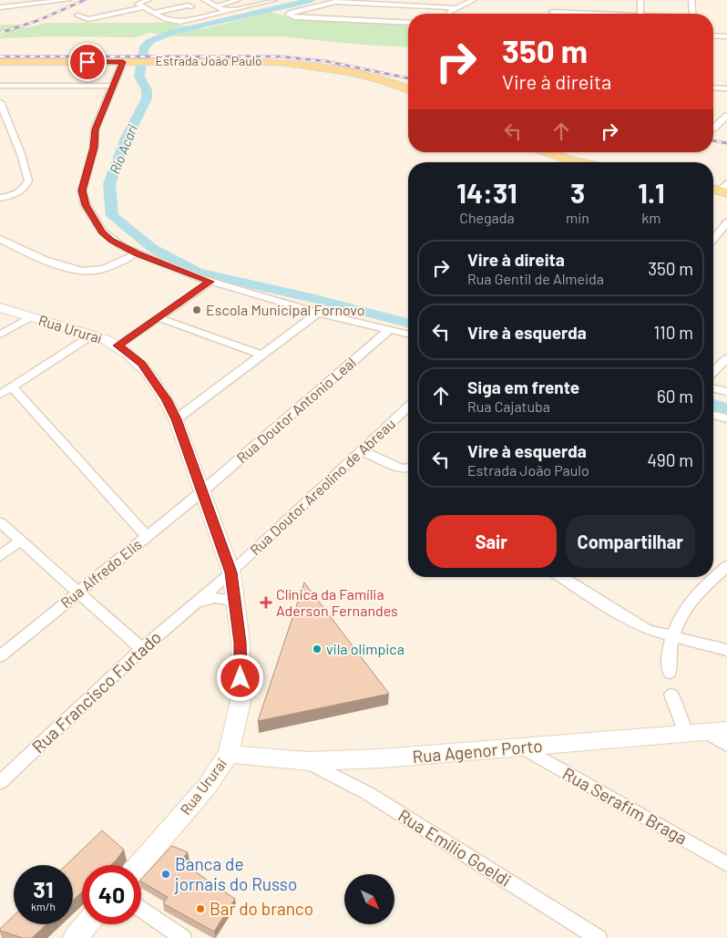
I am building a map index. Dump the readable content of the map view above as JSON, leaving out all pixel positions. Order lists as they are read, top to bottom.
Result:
{
  "streets": {
    "main road": ["Estrada João Paulo"],
    "street": [
      "Rua Ururaí",
      "Rua Doutor Antonio Leal",
      "Rua Doutor Areolino de Abreau",
      "Rua Alfredo Elis",
      "Rua Francisco Furtado",
      "Rua Agenor Porto",
      "Rua Serafim Braga",
      "Rua Emílio Goeldi"
    ]
  },
  "crossings": [
    ["Rua Ururaí", "Rua Doutor Antonio Leal"],
    ["Rua Ururaí", "Rua Doutor Areolino de Abreau"],
    ["Rua Ururaí", "Rua Alfredo Elis"],
    ["Rua Ururaí", "Rua Francisco Furtado"],
    ["Rua Ururaí", "Rua Agenor Porto"],
    ["Rua Doutor Antonio Leal", "Rua Alfredo Elis"],
    ["Rua Doutor Areolino de Abreau", "Rua Francisco Furtado"],
    ["Rua Agenor Porto", "Rua Serafim Braga"],
    ["Rua Agenor Porto", "Rua Emílio Goeldi"]
  ],
  "water": ["Rio Acari"],
  "places": {
    "other": [
      "Escola Municipal Fornovo",
      "vila olimpica",
      "Banca de jornais do Russo",
      "Bar do branco"
    ],
    "health": ["Clínica da Família Aderson Fernandes"]
  },
  "north": "bottom right",
  "page": {
    "turn": ["350 m", "Vire à direita"],
    "eta": [
      "14:31",
      "Chegada",
      "3",
      "min",
      "1.1",
      "km"
    ],
    "list": [
      {
        "name": "Vire à direita",
        "note": "Rua Gentil de Almeida",
        "value": "350 m"
      },
      {
        "name": "Vire à esquerda",
        "value": "110 m"
      },
      {
        "name": "Siga em frente",
        "note": "Rua Cajatuba",
        "value": "60 m"
      },
      {
        "name": "Vire à esquerda",
        "note": "Estrada João Paulo",
        "value": "490 m"
      }
    ],
    "buttons": ["Sair", "Compartilhar"],
    "speed": "31 km/h",
    "limit": "40"
  }
}
